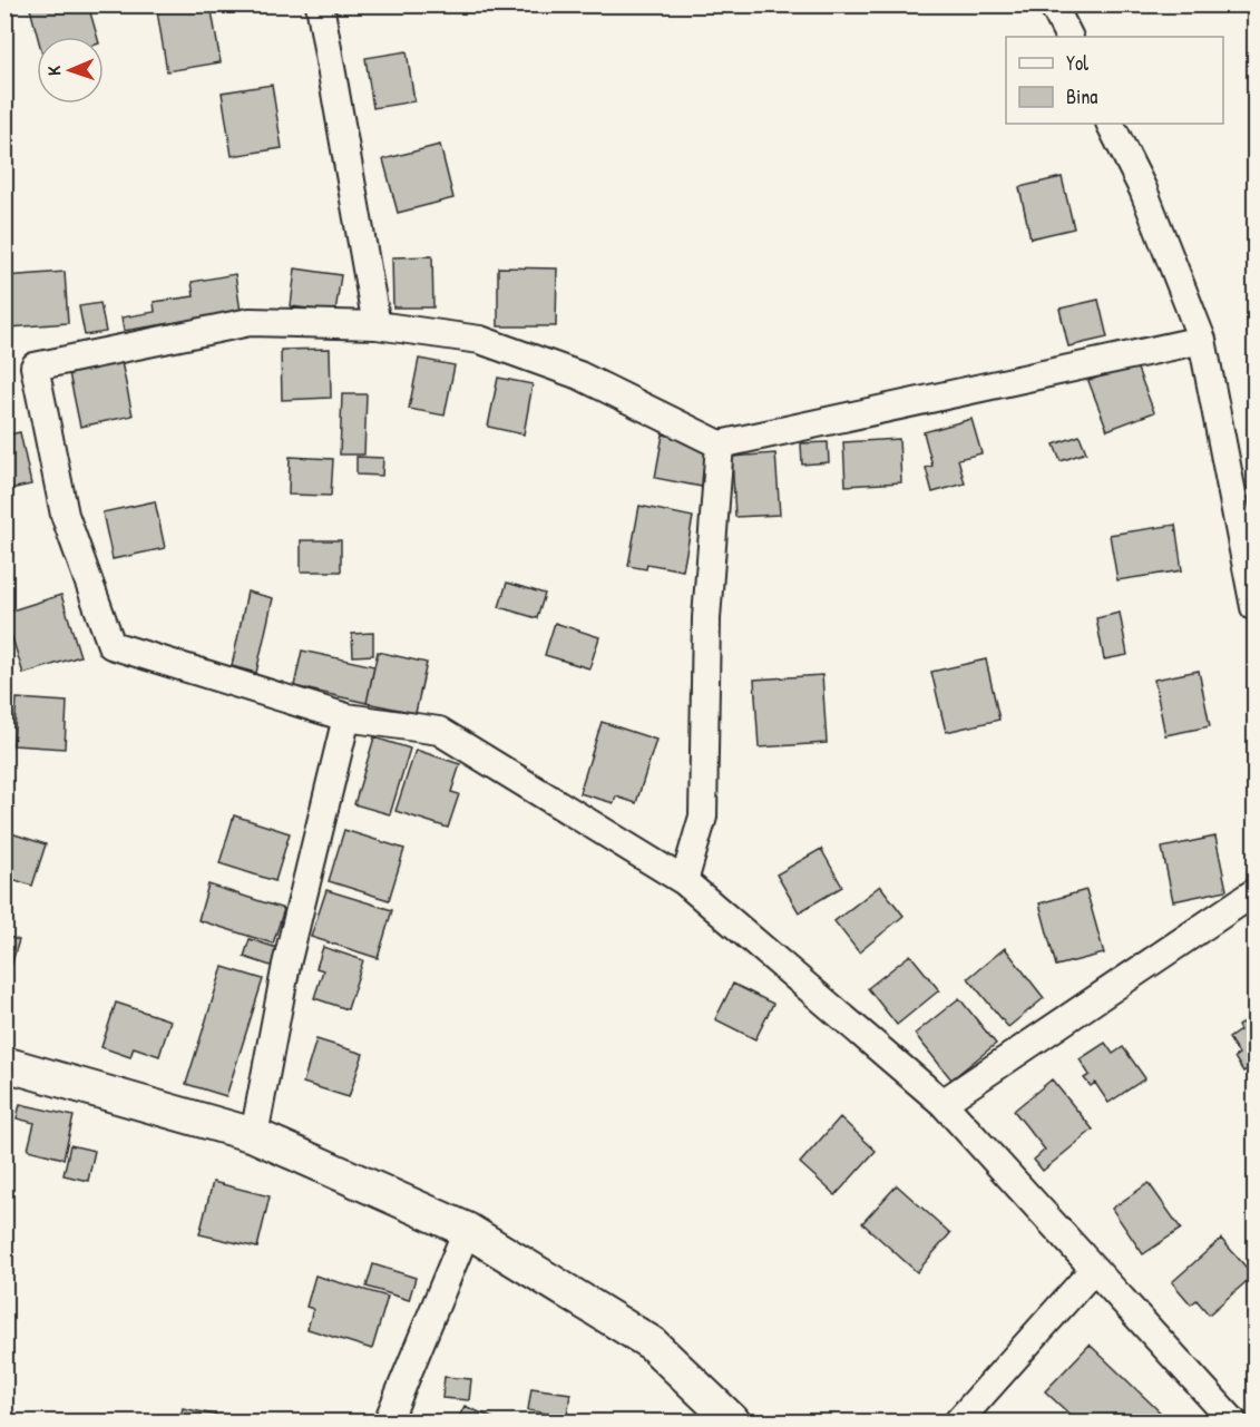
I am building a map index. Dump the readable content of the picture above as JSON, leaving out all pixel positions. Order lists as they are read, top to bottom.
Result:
{
  "legend": ["Yol", "Bina"],
  "north": "left"
}
